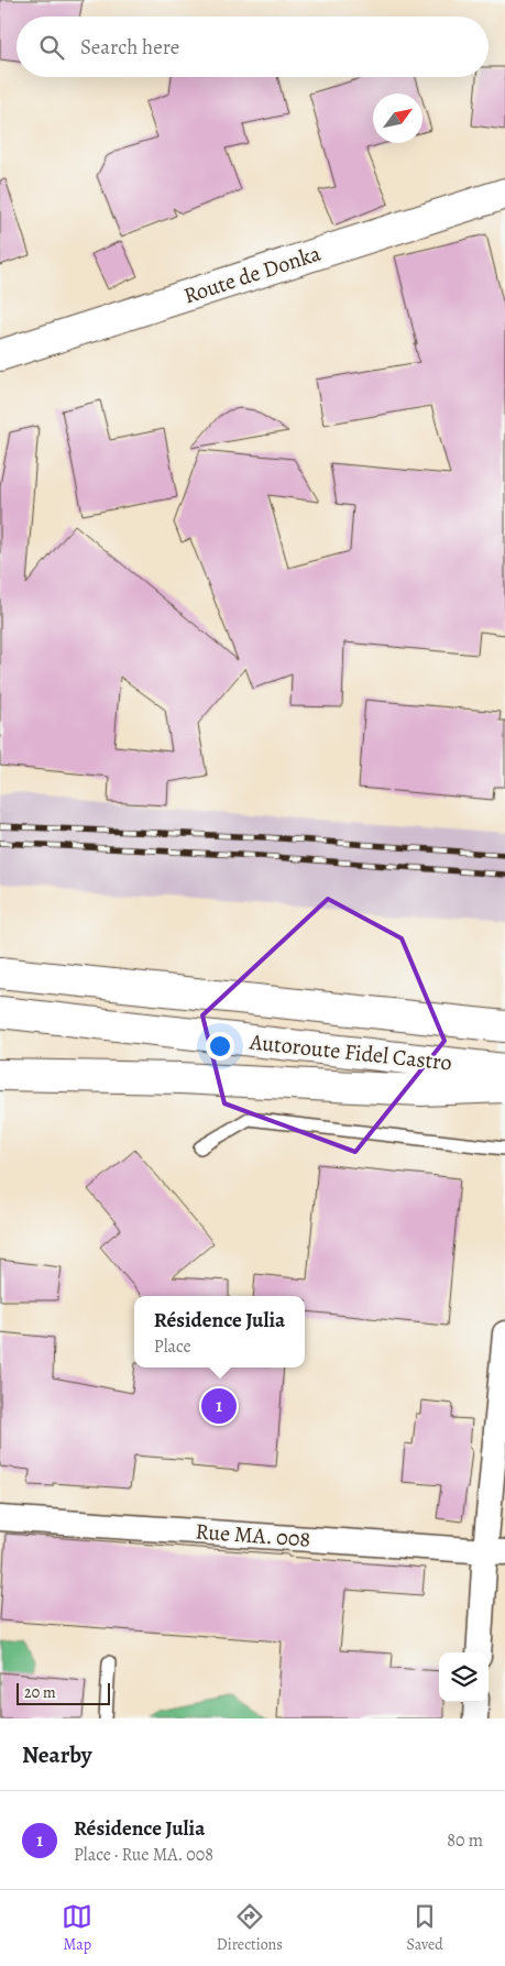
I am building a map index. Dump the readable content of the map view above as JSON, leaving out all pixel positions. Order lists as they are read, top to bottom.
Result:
{
  "streets": {
    "main road": ["Route de Donka", "Autoroute Fidel Castro"],
    "street": ["Rue MA. 008"]
  },
  "scale_bar": "20 m",
  "north": "top right",
  "page": {
    "search": "Search here",
    "popup": ["Résidence Julia", "Place"],
    "pins": "1",
    "scale": "20 m",
    "heading": "Nearby",
    "list": [
      {
        "mark": "1",
        "name": "Résidence Julia",
        "note": "Place · Rue MA. 008",
        "value": "80 m"
      }
    ],
    "nav": ["Map", "Directions", "Saved"]
  }
}
